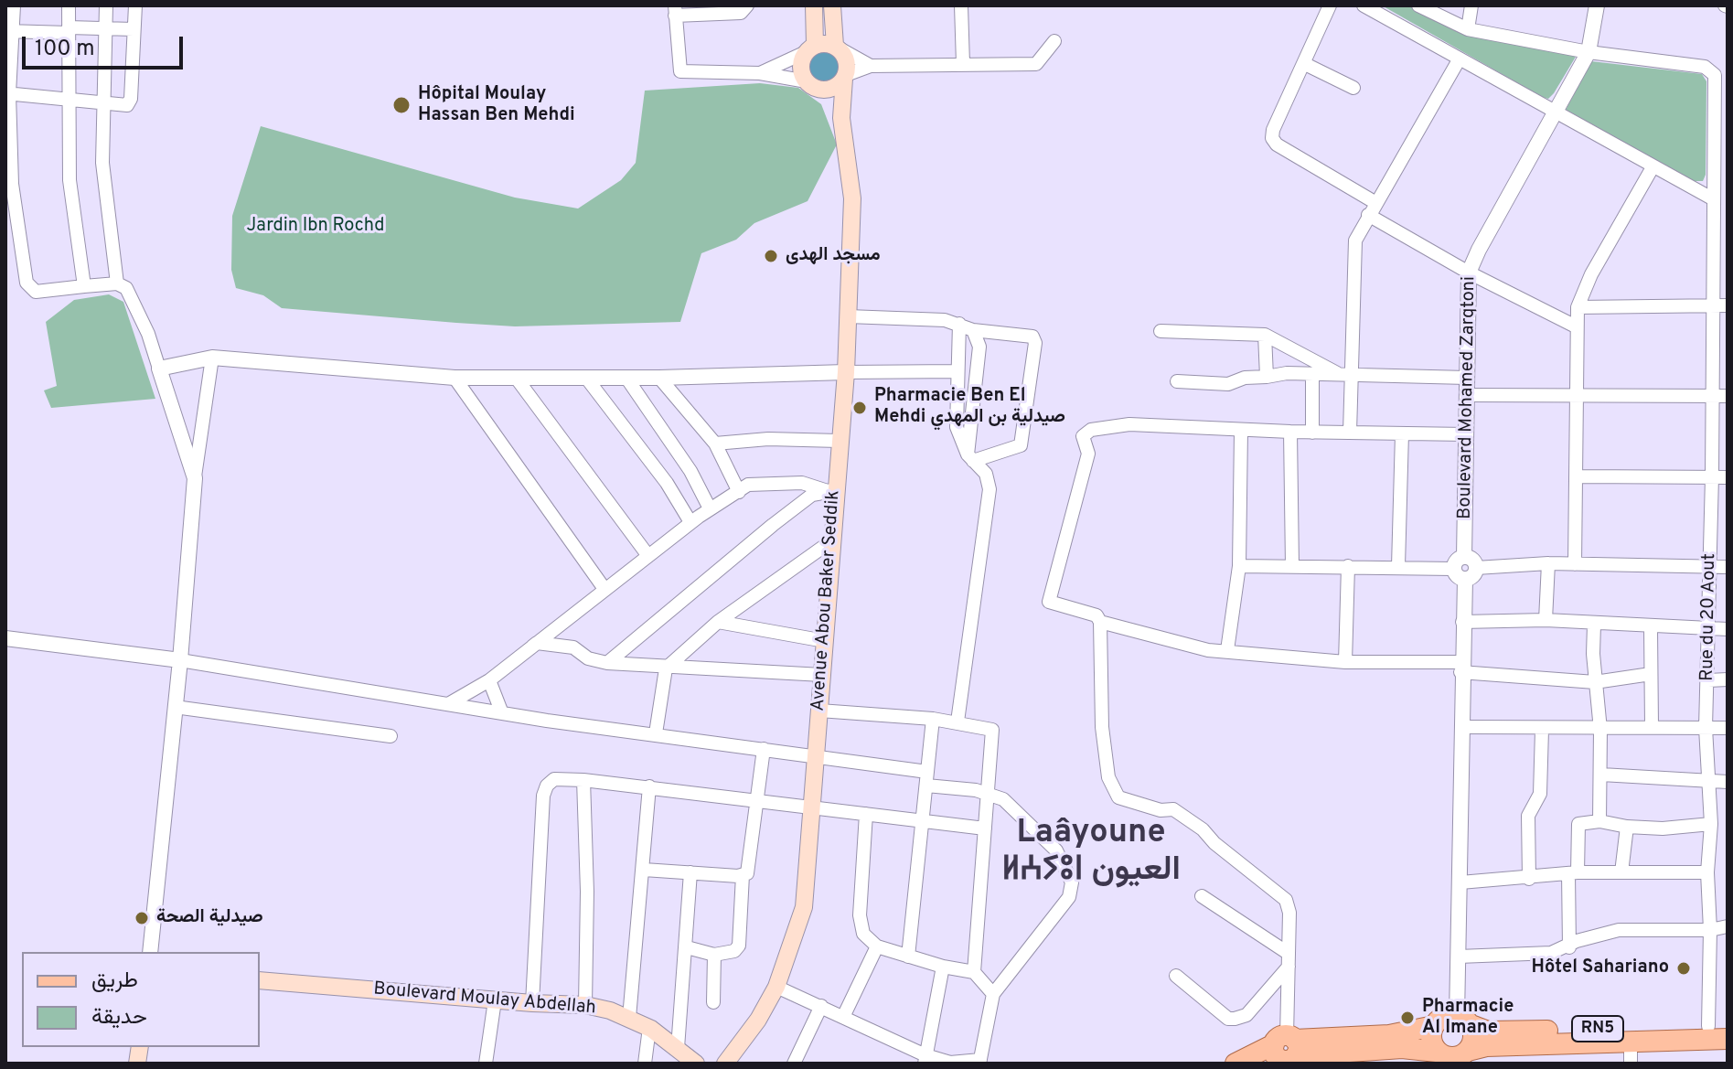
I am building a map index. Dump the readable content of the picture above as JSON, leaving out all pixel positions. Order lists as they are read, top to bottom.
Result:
{
  "streets": {
    "main road": ["Avenue Abou Baker Seddik", "Boulevard Moulay Abdellah", "RN5"],
    "street": ["Boulevard Mohamed Zarqtoni", "Rue du 20 Aout"]
  },
  "crossings": [
    ["Boulevard Mohamed Zarqtoni", "Rue du 20 Aout"],
    ["Boulevard Mohamed Zarqtoni", "RN5"],
    ["Rue du 20 Aout", "RN5"]
  ],
  "districts": ["Laâyoune ⵍⵄⵢⵓⵏ العيون"],
  "parks": ["Jardin Ibn Rochd"],
  "places": [
    "Hôpital Moulay Hassan Ben Mehdi",
    "مسجد الهدى",
    "Pharmacie Ben El Mehdi صيدلية بن المهدي",
    "صيدلية الصحة",
    "Hôtel Sahariano",
    "Pharmacie Al Imane"
  ],
  "legend": ["طريق", "حديقة"],
  "scale_bar": "100 m"
}
